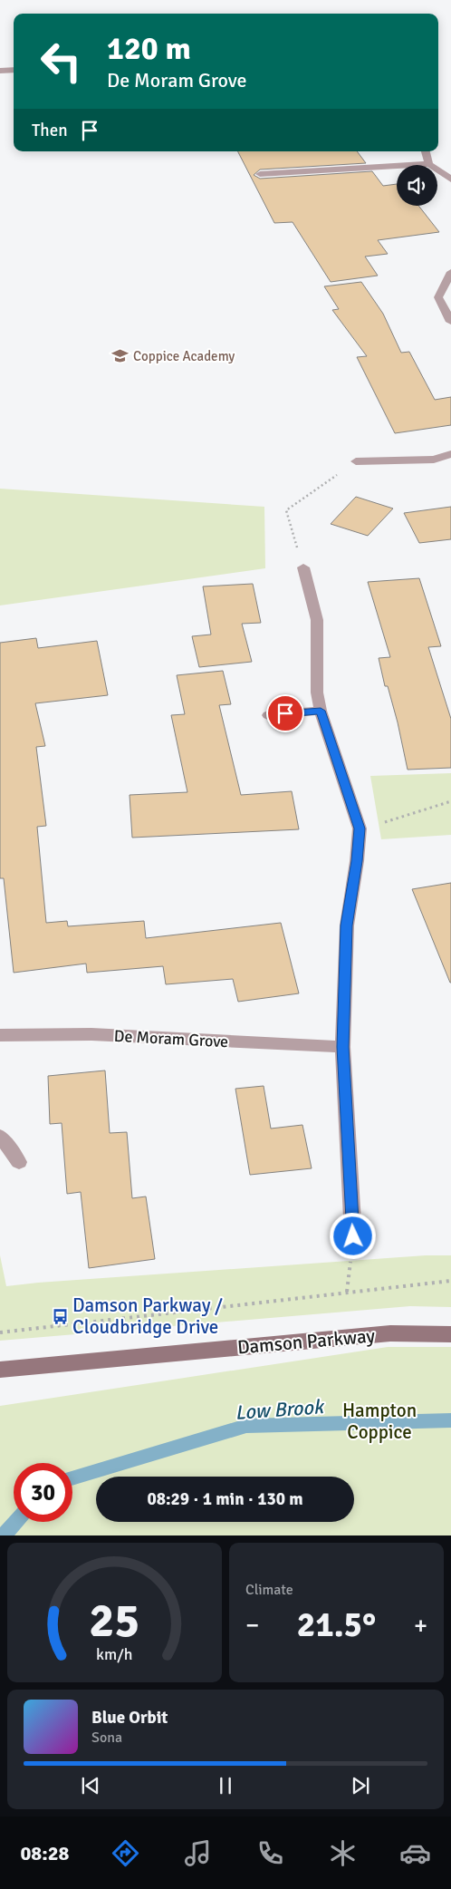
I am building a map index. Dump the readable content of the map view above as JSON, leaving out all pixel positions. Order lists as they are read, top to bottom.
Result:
{
  "streets": {
    "street": ["De Moram Grove", "Damson Parkway"]
  },
  "water": ["Low Brook"],
  "parks": ["Hampton Coppice"],
  "places": {
    "school or university": ["Coppice Academy"],
    "bus stop": ["Damson Parkway / Cloudbridge Drive"]
  },
  "page": {
    "turn": ["120 m", "De Moram Grove"],
    "then": "Then",
    "limit": "30",
    "trip": "08:29 · 1 min · 130 m",
    "tile": "Climate",
    "heat": ["−", "21.5°", "+"],
    "song": ["Blue Orbit", "Sona"],
    "tabs": "08:28",
    "gauge": ["25", "km/h"]
  }
}
